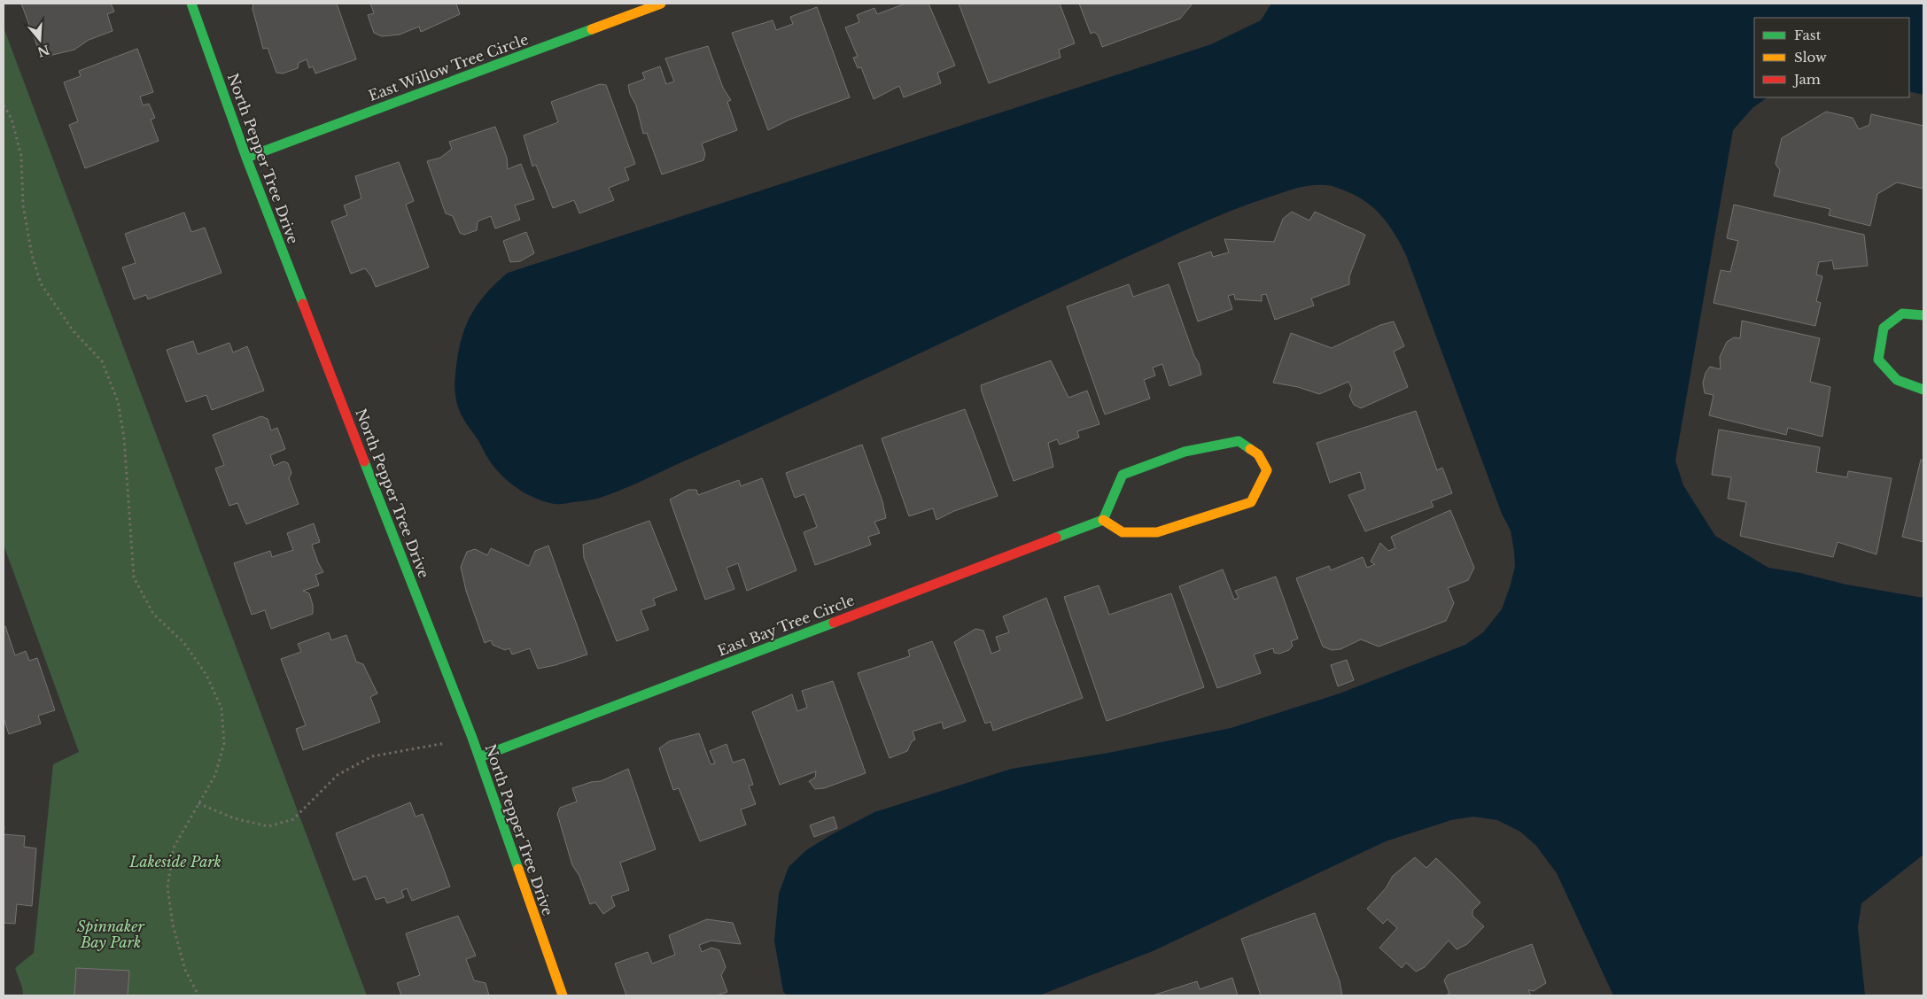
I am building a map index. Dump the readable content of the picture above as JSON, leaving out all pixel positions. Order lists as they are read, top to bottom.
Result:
{
  "streets": {
    "street": ["East Willow Tree Circle", "North Pepper Tree Drive", "East Bay Tree Circle"]
  },
  "crossings": [
    ["East Willow Tree Circle", "North Pepper Tree Drive"],
    ["North Pepper Tree Drive", "East Bay Tree Circle"]
  ],
  "parks": ["Lakeside Park", "Spinnaker Bay Park"],
  "legend": ["Fast", "Slow", "Jam"],
  "north": "bottom"
}
